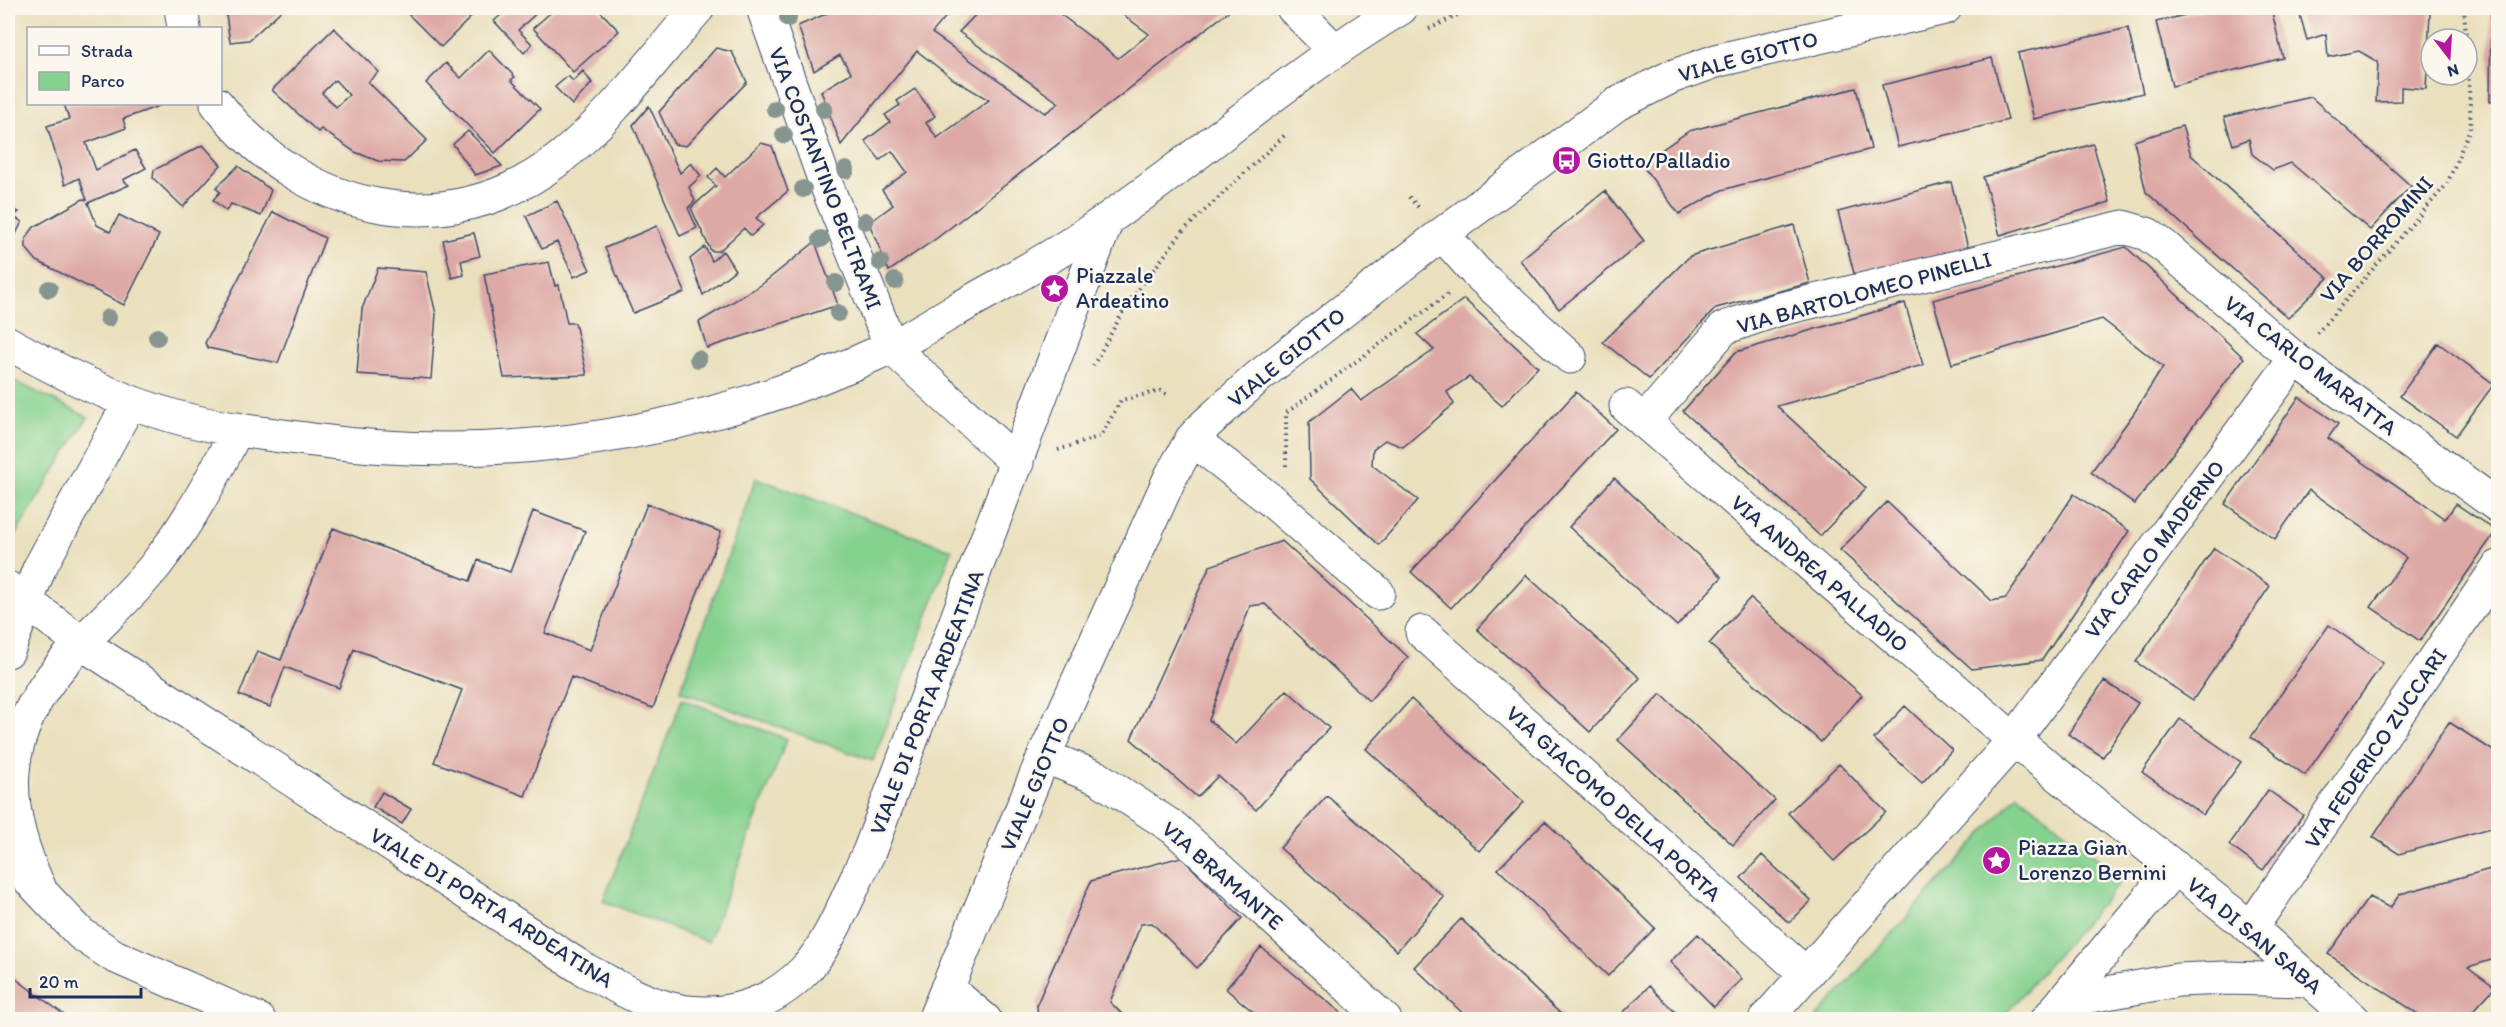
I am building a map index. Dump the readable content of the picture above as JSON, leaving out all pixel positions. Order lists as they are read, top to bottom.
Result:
{
  "streets": {
    "street": [
      "VIALE GIOTTO",
      "VIA COSTANTINO BELTRAMI",
      "VIA BARTOLOMEO PINELLI",
      "VIA CARLO MARATTA",
      "VIA CARLO MADERNO",
      "VIA ANDREA PALLADIO",
      "VIALE DI PORTA ARDEATINA",
      "VIA FEDERICO ZUCCARI",
      "VIA GIACOMO DELLA PORTA",
      "VIA BRAMANTE",
      "VIA DI SAN SABA"
    ],
    "path": ["VIA BORROMINI"]
  },
  "crossings": [
    ["VIALE GIOTTO", "VIA BRAMANTE"],
    ["VIA BORROMINI", "VIA CARLO MARATTA"],
    ["VIA BORROMINI", "VIA CARLO MADERNO"],
    ["VIA BARTOLOMEO PINELLI", "VIA CARLO MARATTA"],
    ["VIA BARTOLOMEO PINELLI", "VIA ANDREA PALLADIO"],
    ["VIA CARLO MARATTA", "VIA CARLO MADERNO"],
    ["VIA CARLO MADERNO", "VIA ANDREA PALLADIO"],
    ["VIA CARLO MADERNO", "VIA DI SAN SABA"],
    ["VIA ANDREA PALLADIO", "VIA DI SAN SABA"],
    ["VIA FEDERICO ZUCCARI", "VIA DI SAN SABA"]
  ],
  "places": {
    "bus stop": ["Giotto/Palladio"],
    "place": ["Piazzale Ardeatino", "Piazza Gian Lorenzo Bernini"]
  },
  "legend": ["Strada", "Parco"],
  "scale_bar": "20 m",
  "north": "bottom"
}
